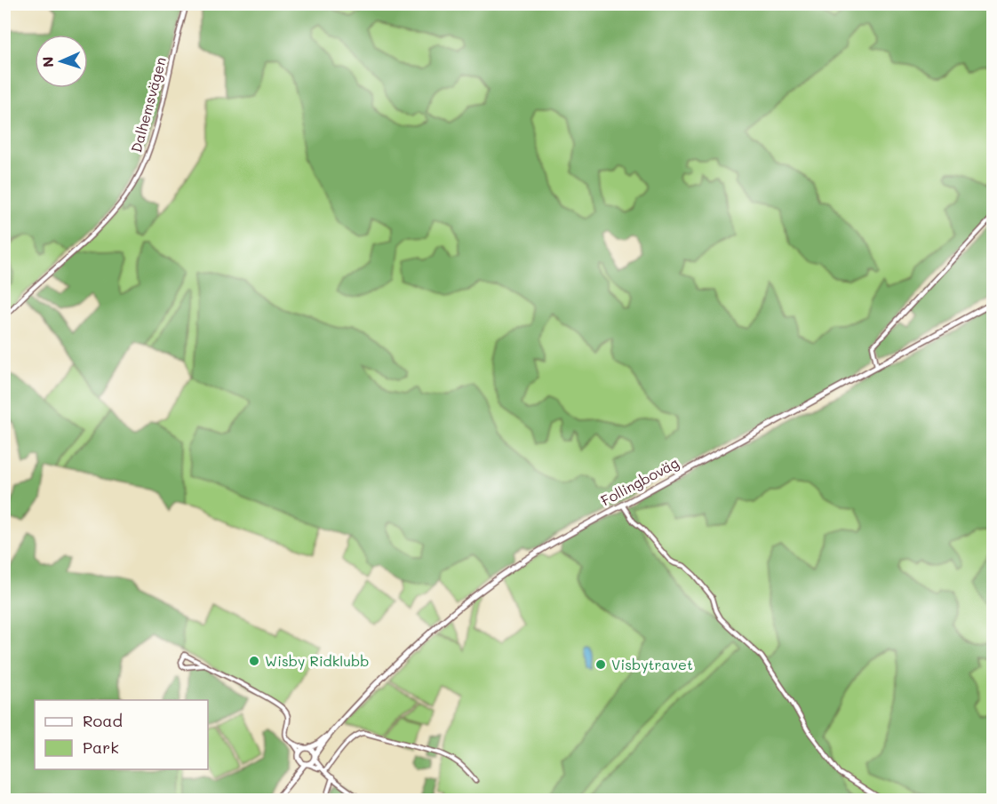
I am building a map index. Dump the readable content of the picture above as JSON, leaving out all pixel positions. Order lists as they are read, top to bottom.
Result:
{
  "streets": {
    "main road": ["Follingboväg"],
    "street": ["Dalhemsvägen"]
  },
  "places": ["Wisby Ridklubb", "Visbytravet"],
  "legend": ["Road", "Park"],
  "north": "left"
}
